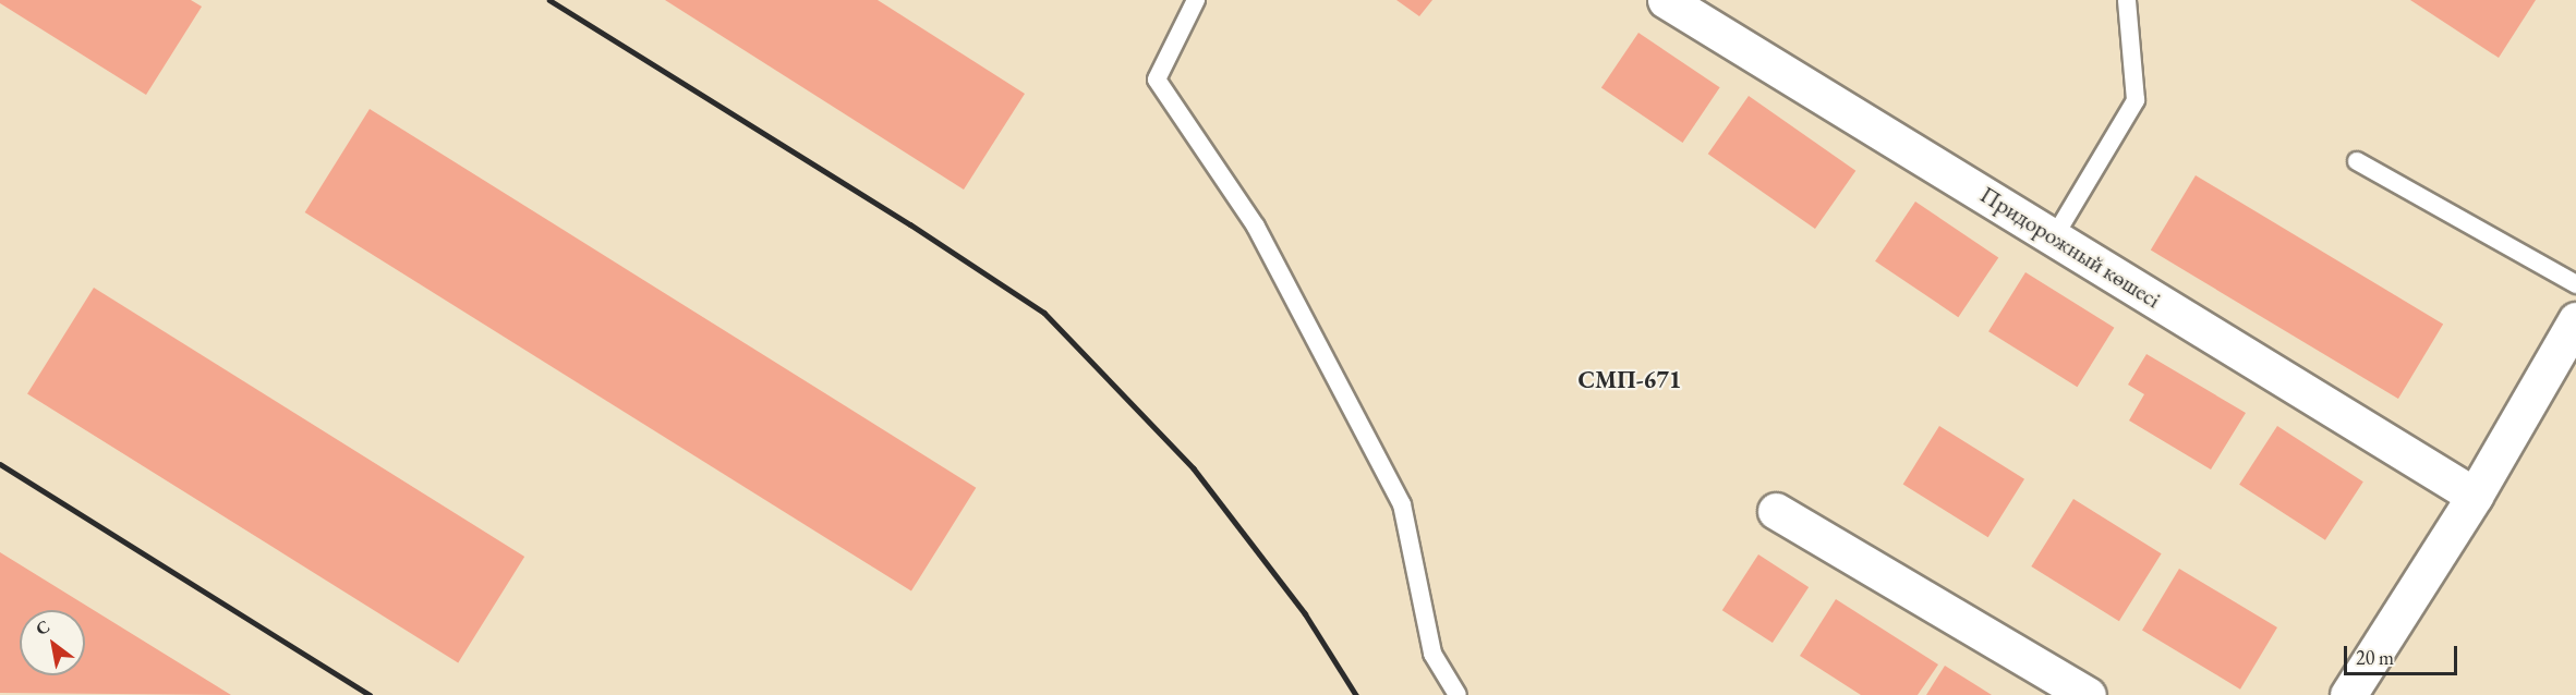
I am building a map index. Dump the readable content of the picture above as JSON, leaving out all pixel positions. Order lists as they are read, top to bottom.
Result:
{
  "streets": {
    "street": ["Придорожный көшесі"]
  },
  "districts": ["СМП-671"],
  "scale_bar": "20 m",
  "north": "top left"
}
